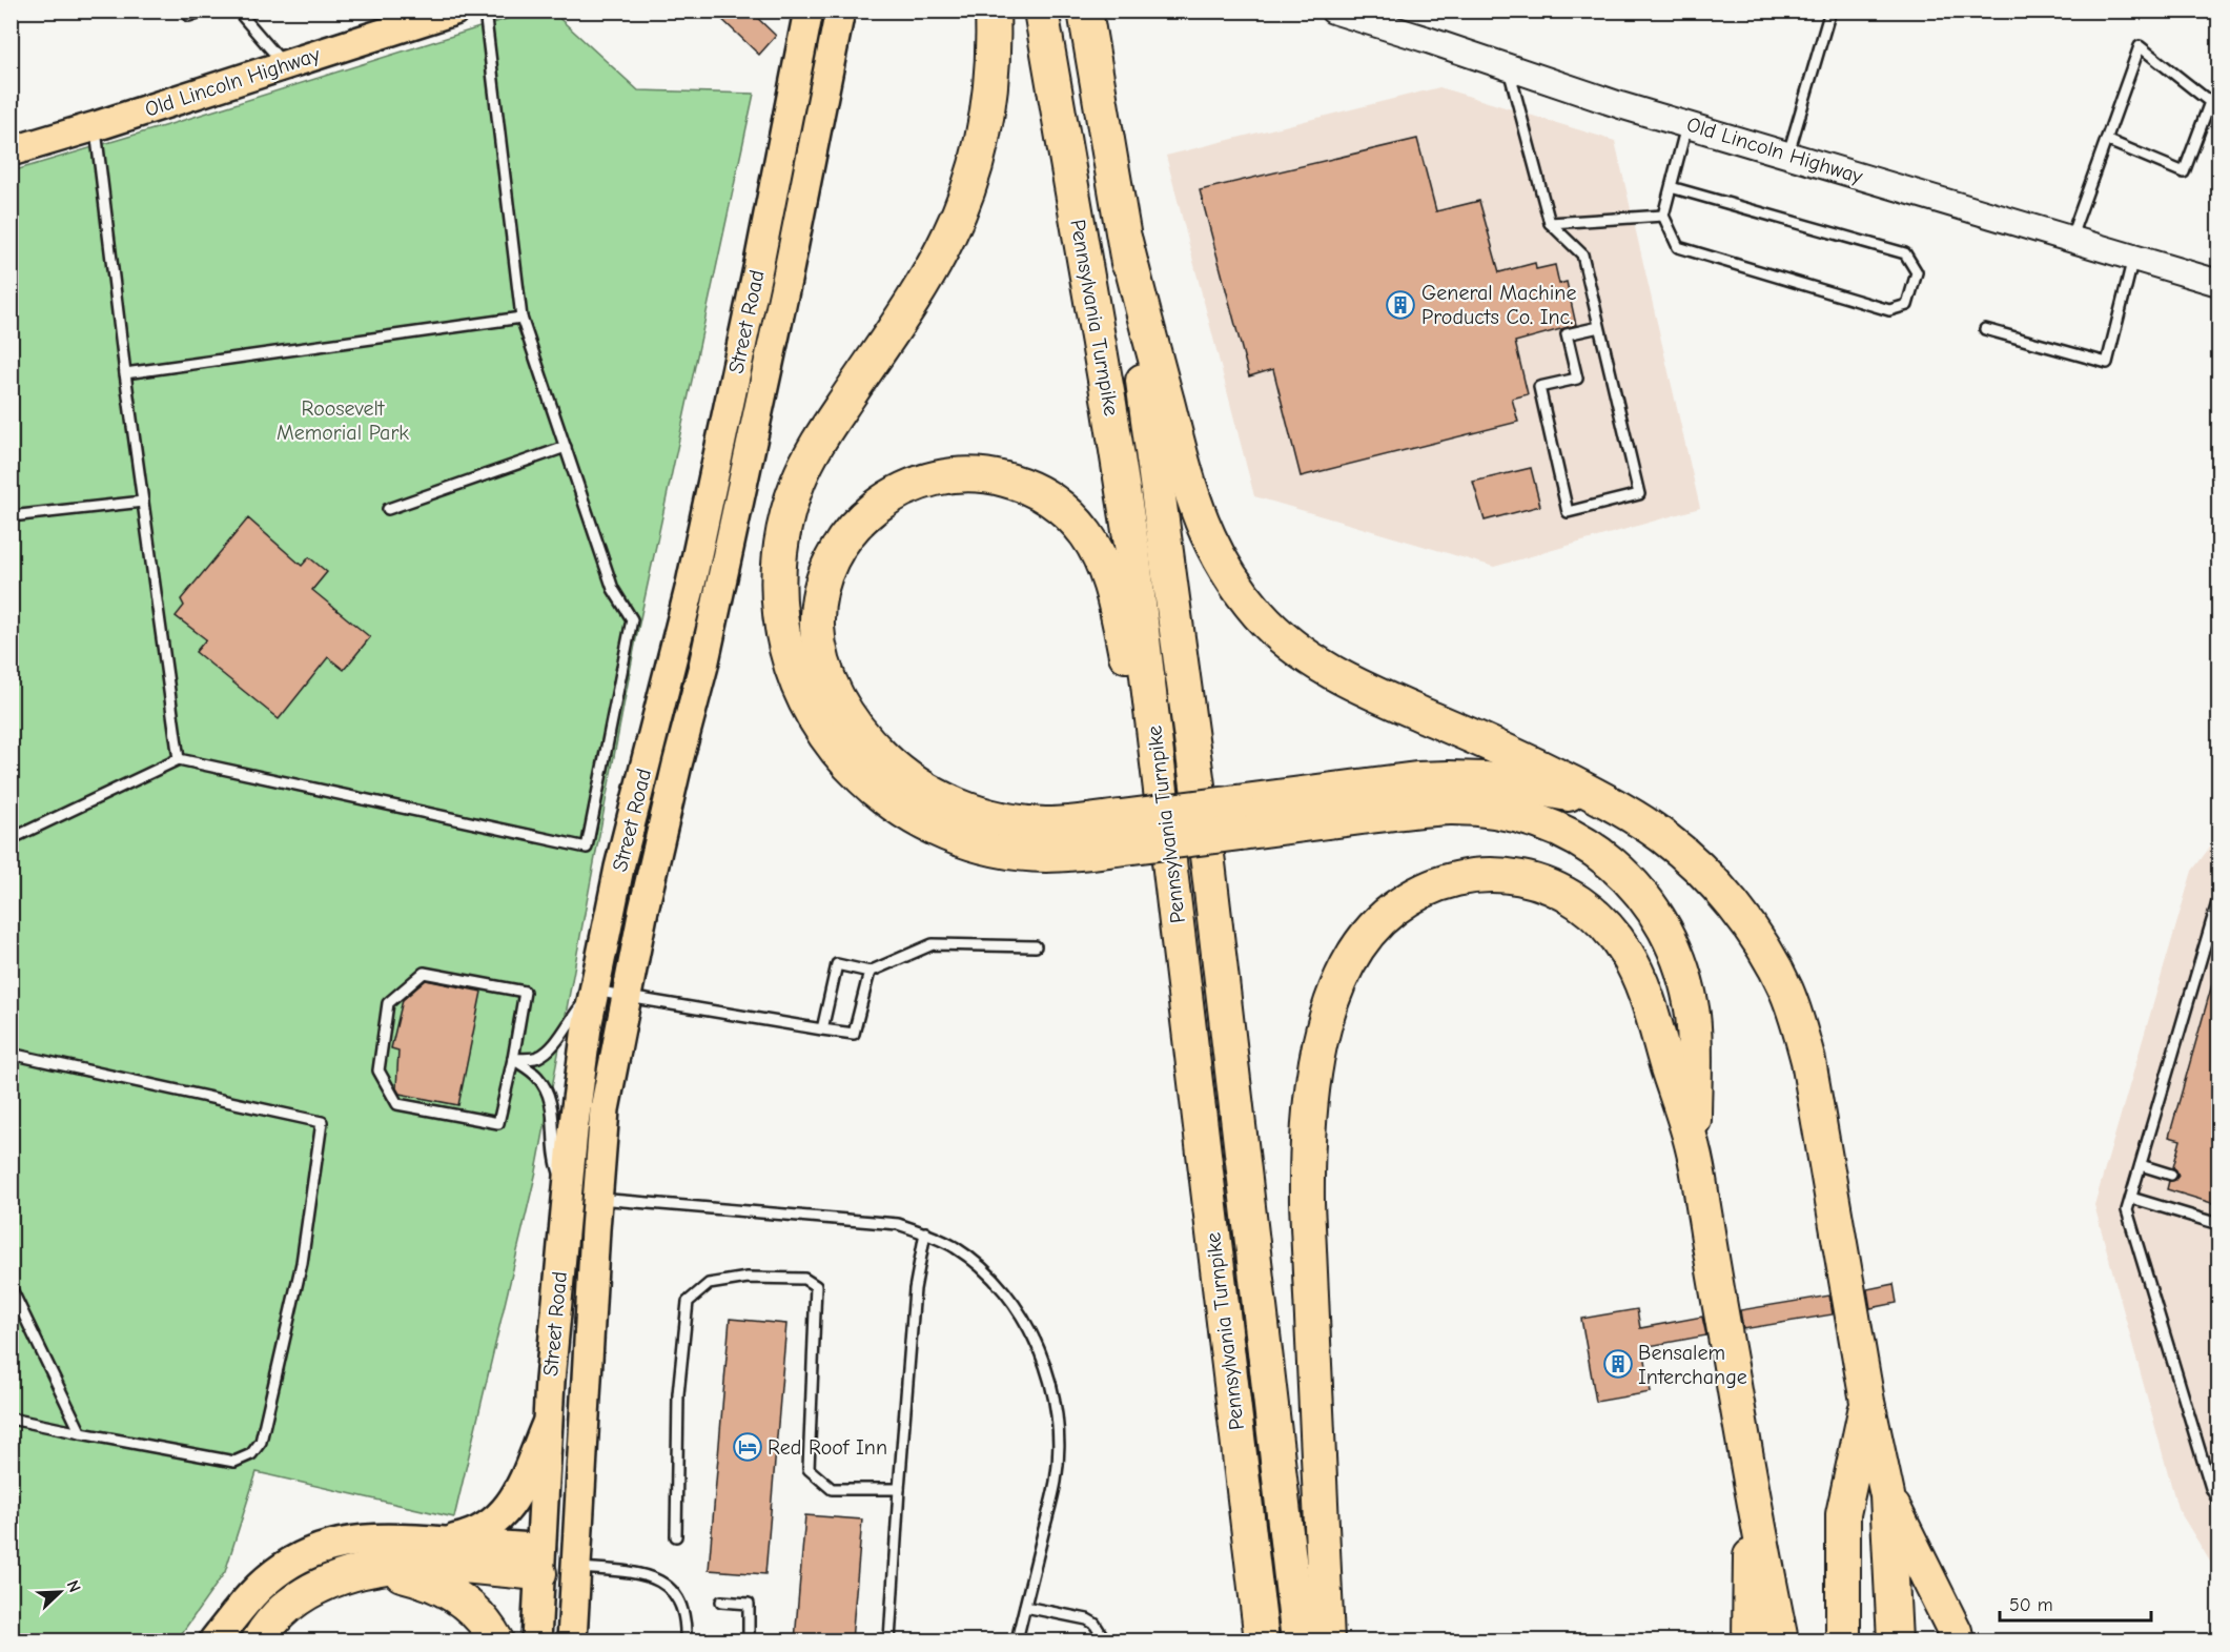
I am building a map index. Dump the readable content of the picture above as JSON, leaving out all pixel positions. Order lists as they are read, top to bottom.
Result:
{
  "streets": {
    "highway": ["Pennsylvania Turnpike"],
    "main road": ["Old Lincoln Highway", "Street Road"]
  },
  "parks": ["Roosevelt Memorial Park"],
  "places": {
    "building": ["General Machine Products Co. Inc.", "Bensalem Interchange"],
    "hotel": ["Red Roof Inn"]
  },
  "scale_bar": "50 m",
  "north": "top right"
}
